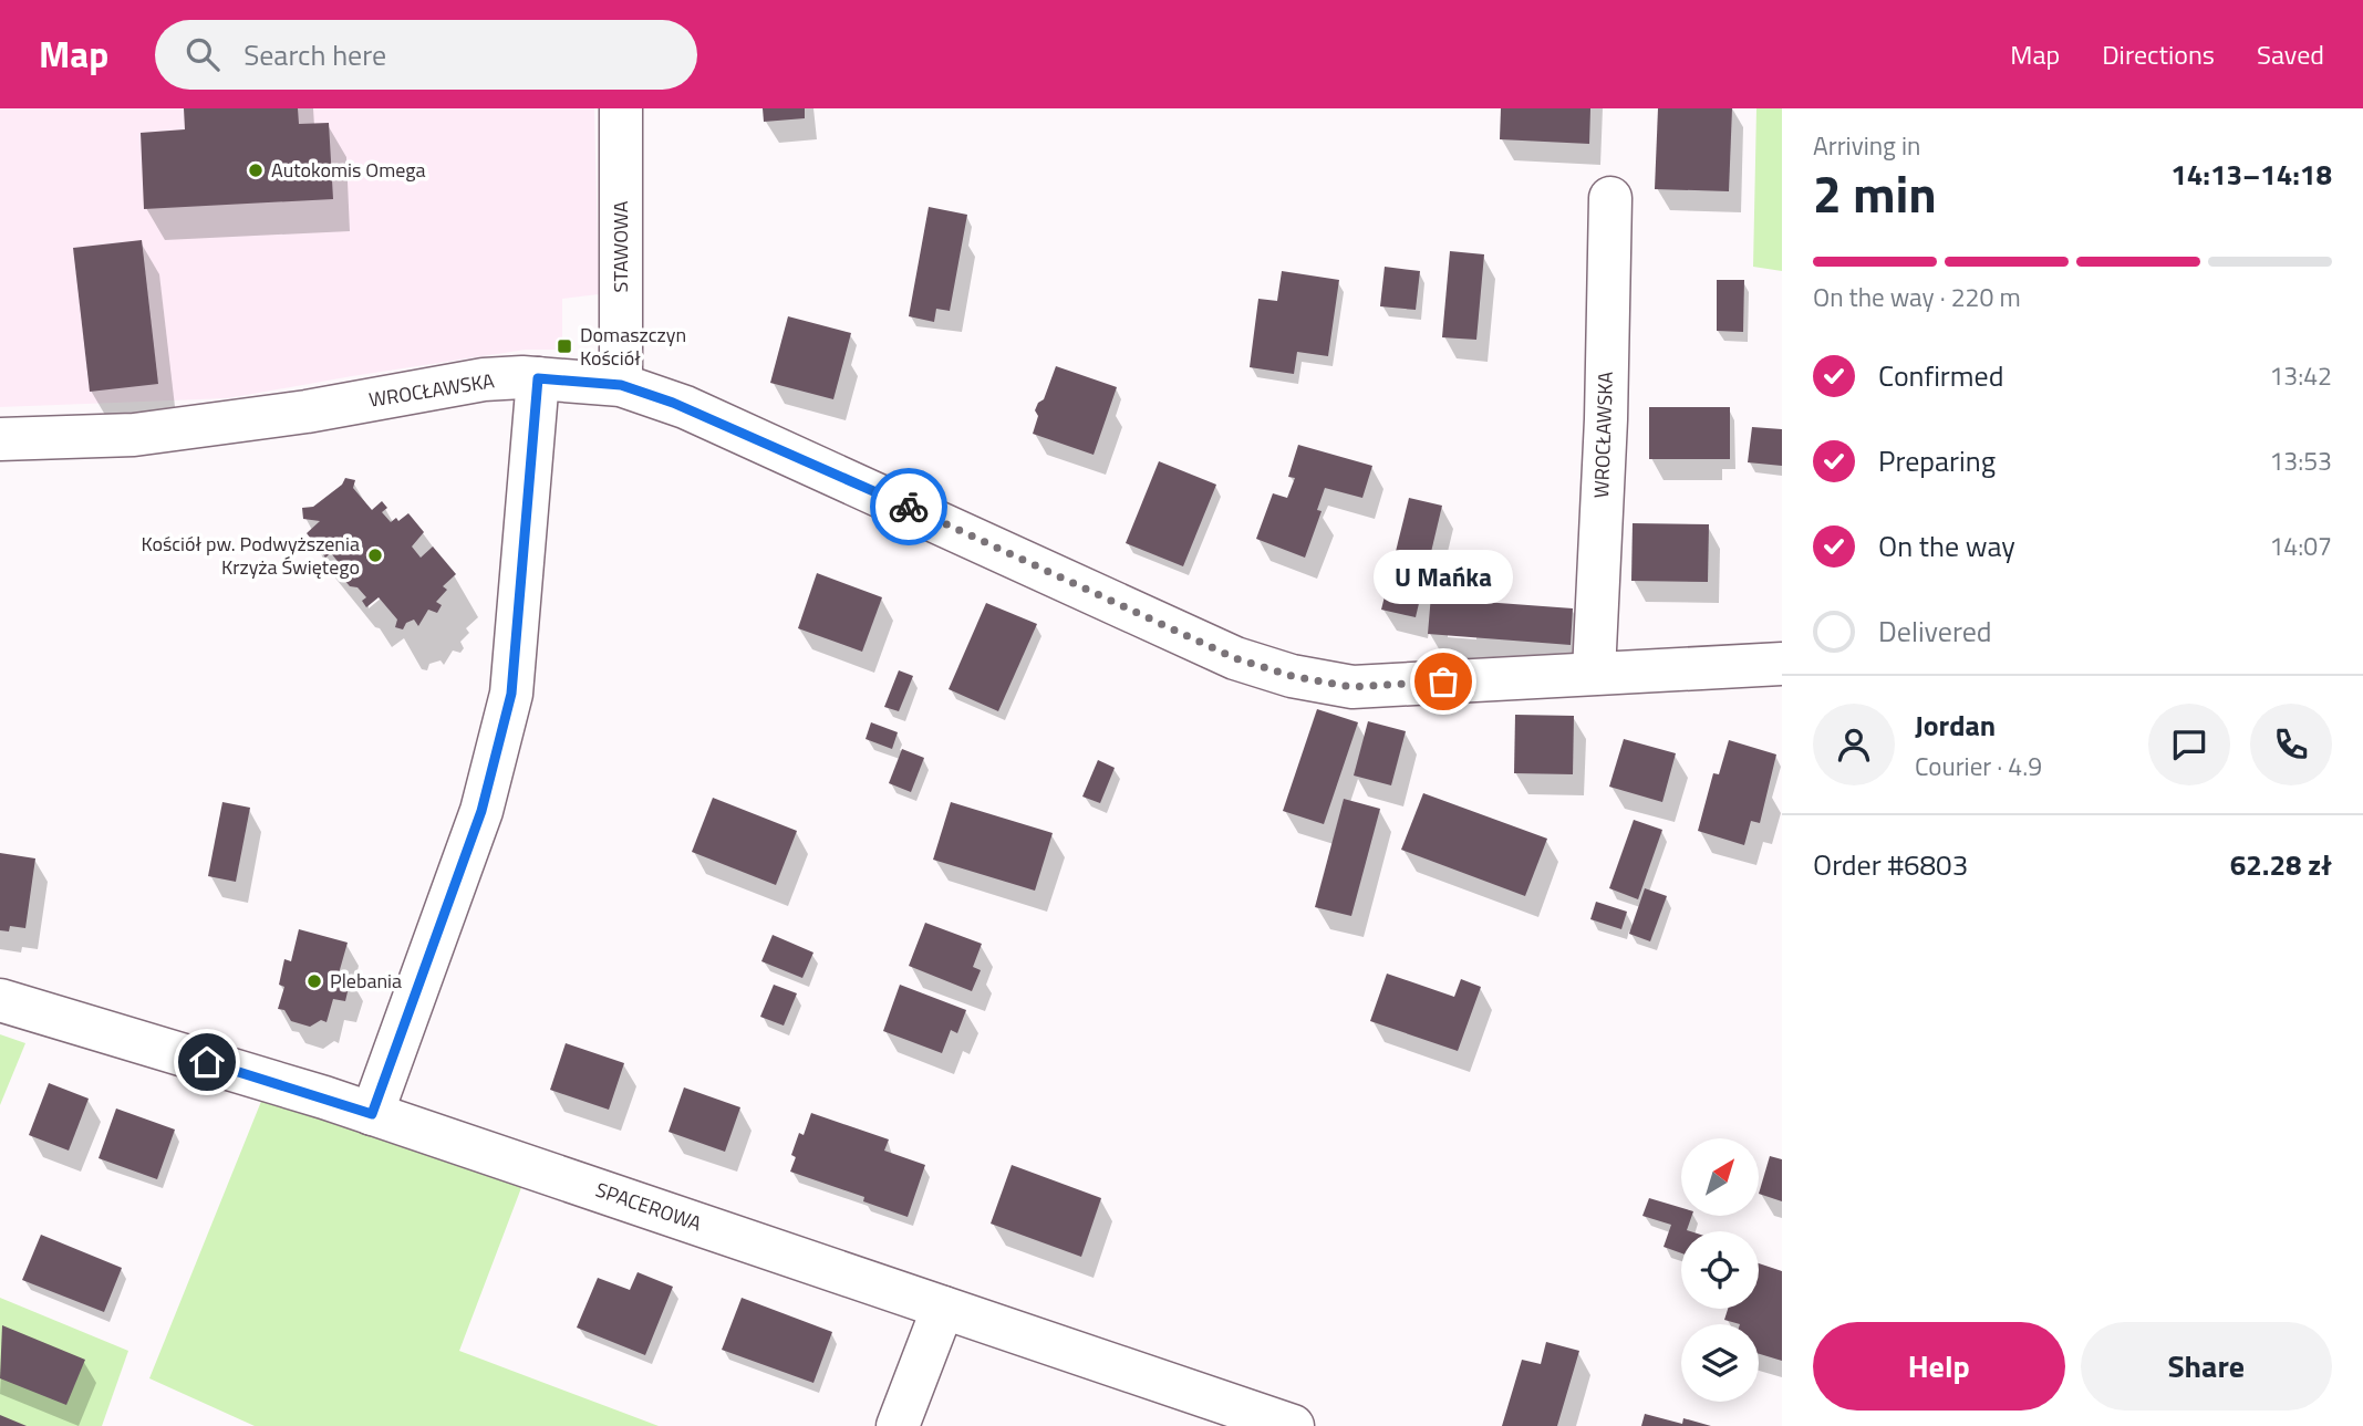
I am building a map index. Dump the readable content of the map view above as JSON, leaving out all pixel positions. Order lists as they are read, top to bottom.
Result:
{
  "streets": {
    "street": ["STAWOWA", "WROCŁAWSKA", "SPACEROWA"]
  },
  "crossings": [
    ["STAWOWA", "WROCŁAWSKA"]
  ],
  "places": {
    "other": [
      "Autokomis Omega",
      "Kościół pw. Podwyższenia Krzyża Świętego",
      "U Mańka",
      "Plebania"
    ],
    "transit": ["Domaszczyn Kościół"]
  },
  "north": "top right",
  "page": {
    "header": "Map",
    "search": "Search here",
    "nav": ["Map", "Directions", "Saved"],
    "heading": ["2 min", "Arriving in", "14:13–14:18"],
    "panel": [
      "Jordan",
      "Courier · 4.9",
      "Order #6803",
      "62.28 zł"
    ],
    "bar": "On the way · 220 m",
    "list": [
      ["Confirmed", "13:42"],
      ["Preparing", "13:53"],
      ["On the way", "14:07"],
      "Delivered"
    ],
    "bubble": "U Mańka",
    "buttons": ["Help", "Share"]
  }
}
